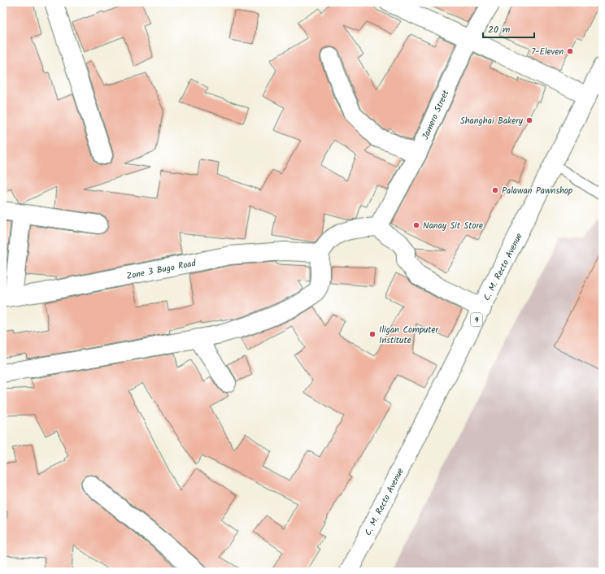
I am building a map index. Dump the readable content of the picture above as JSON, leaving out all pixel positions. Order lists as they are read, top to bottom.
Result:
{
  "streets": {
    "main road": [
      "Jamero Street",
      "C. M. Recto Avenue",
      "Zone 3 Bugo Road",
      "9"
    ]
  },
  "places": [
    "7-Eleven",
    "Shanghai Bakery",
    "Palawan Pawnshop",
    "Nanay Sit Store",
    "Iligan Computer Institute"
  ],
  "scale_bar": "20 m"
}
